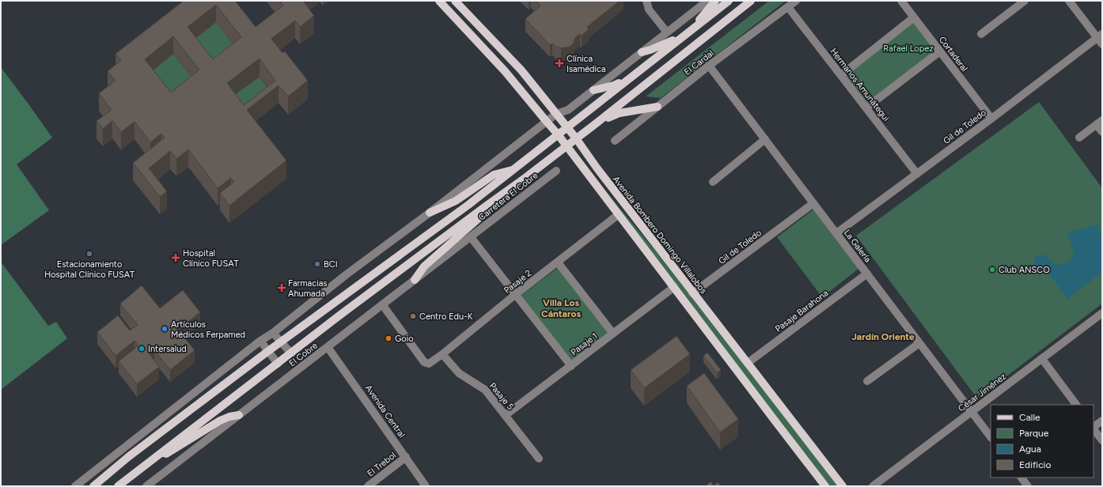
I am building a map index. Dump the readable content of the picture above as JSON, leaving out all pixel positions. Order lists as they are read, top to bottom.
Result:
{
  "streets": {
    "main road": ["Avenida Bombero Domingo Villalobos"],
    "street": [
      "Cortaderal",
      "El Cardal",
      "Hermanos Amunátegui",
      "Gil de Toledo",
      "Carretera El Cobre",
      "La Galería",
      "Pasaje 2",
      "Pasaje Barahona",
      "Pasaje 1",
      "El Cobre",
      "César Jiménez",
      "Pasaje 5",
      "Avenida Central",
      "El Trebol"
    ]
  },
  "crossings": [
    ["Cortaderal", "Gil de Toledo"],
    ["El Cardal", "Hermanos Amunátegui"],
    ["El Cardal", "La Galería"],
    ["Hermanos Amunátegui", "Gil de Toledo"],
    ["Gil de Toledo", "Avenida Bombero Domingo Villalobos"],
    ["Gil de Toledo", "La Galería"],
    ["Carretera El Cobre", "El Cobre"],
    ["Avenida Bombero Domingo Villalobos", "Pasaje Barahona"],
    ["La Galería", "Pasaje Barahona"],
    ["La Galería", "César Jiménez"],
    ["Pasaje 2", "El Cobre"],
    ["Pasaje 2", "Pasaje 5"],
    ["Pasaje 1", "Pasaje 5"],
    ["El Cobre", "Avenida Central"],
    ["Avenida Central", "El Trebol"]
  ],
  "districts": ["Villa Los Cántaros", "Jardín Oriente"],
  "parks": ["Rafael Lopez"],
  "places": {
    "health": ["Clínica Isamédica", "Hospital Clínico FUSAT", "Farmacias Ahumada"],
    "other": [
      "Estacionamiento Hospital Clínico FUSAT",
      "BCI",
      "Club ANSCO",
      "Centro Edu-K",
      "Artículos Médicos Ferpamed",
      "Goio",
      "Intersalud"
    ]
  },
  "legend": [
    "Calle",
    "Parque",
    "Agua",
    "Edificio"
  ]
}
